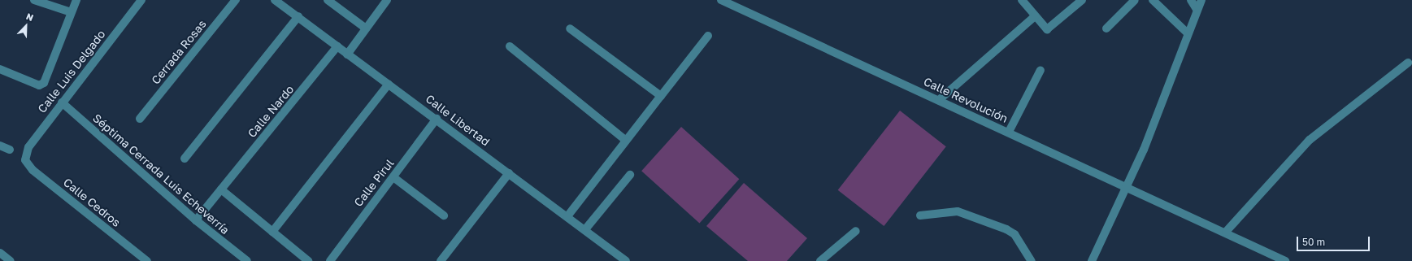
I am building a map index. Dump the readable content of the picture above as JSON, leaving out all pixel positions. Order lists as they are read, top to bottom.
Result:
{
  "streets": {
    "street": [
      "Cerrada Rosas",
      "Calle Luis Delgado",
      "Calle Revolución",
      "Calle Nardo",
      "Calle Libertad",
      "Séptima Cerrada Luis Echeverría",
      "Calle Pirul",
      "Calle Cedros"
    ]
  },
  "crossings": [
    ["Calle Luis Delgado", "Séptima Cerrada Luis Echeverría"],
    ["Calle Luis Delgado", "Calle Cedros"],
    ["Calle Nardo", "Calle Libertad"],
    ["Calle Nardo", "Séptima Cerrada Luis Echeverría"],
    ["Calle Libertad", "Calle Pirul"]
  ],
  "scale_bar": "50 m",
  "north": "top right"
}
